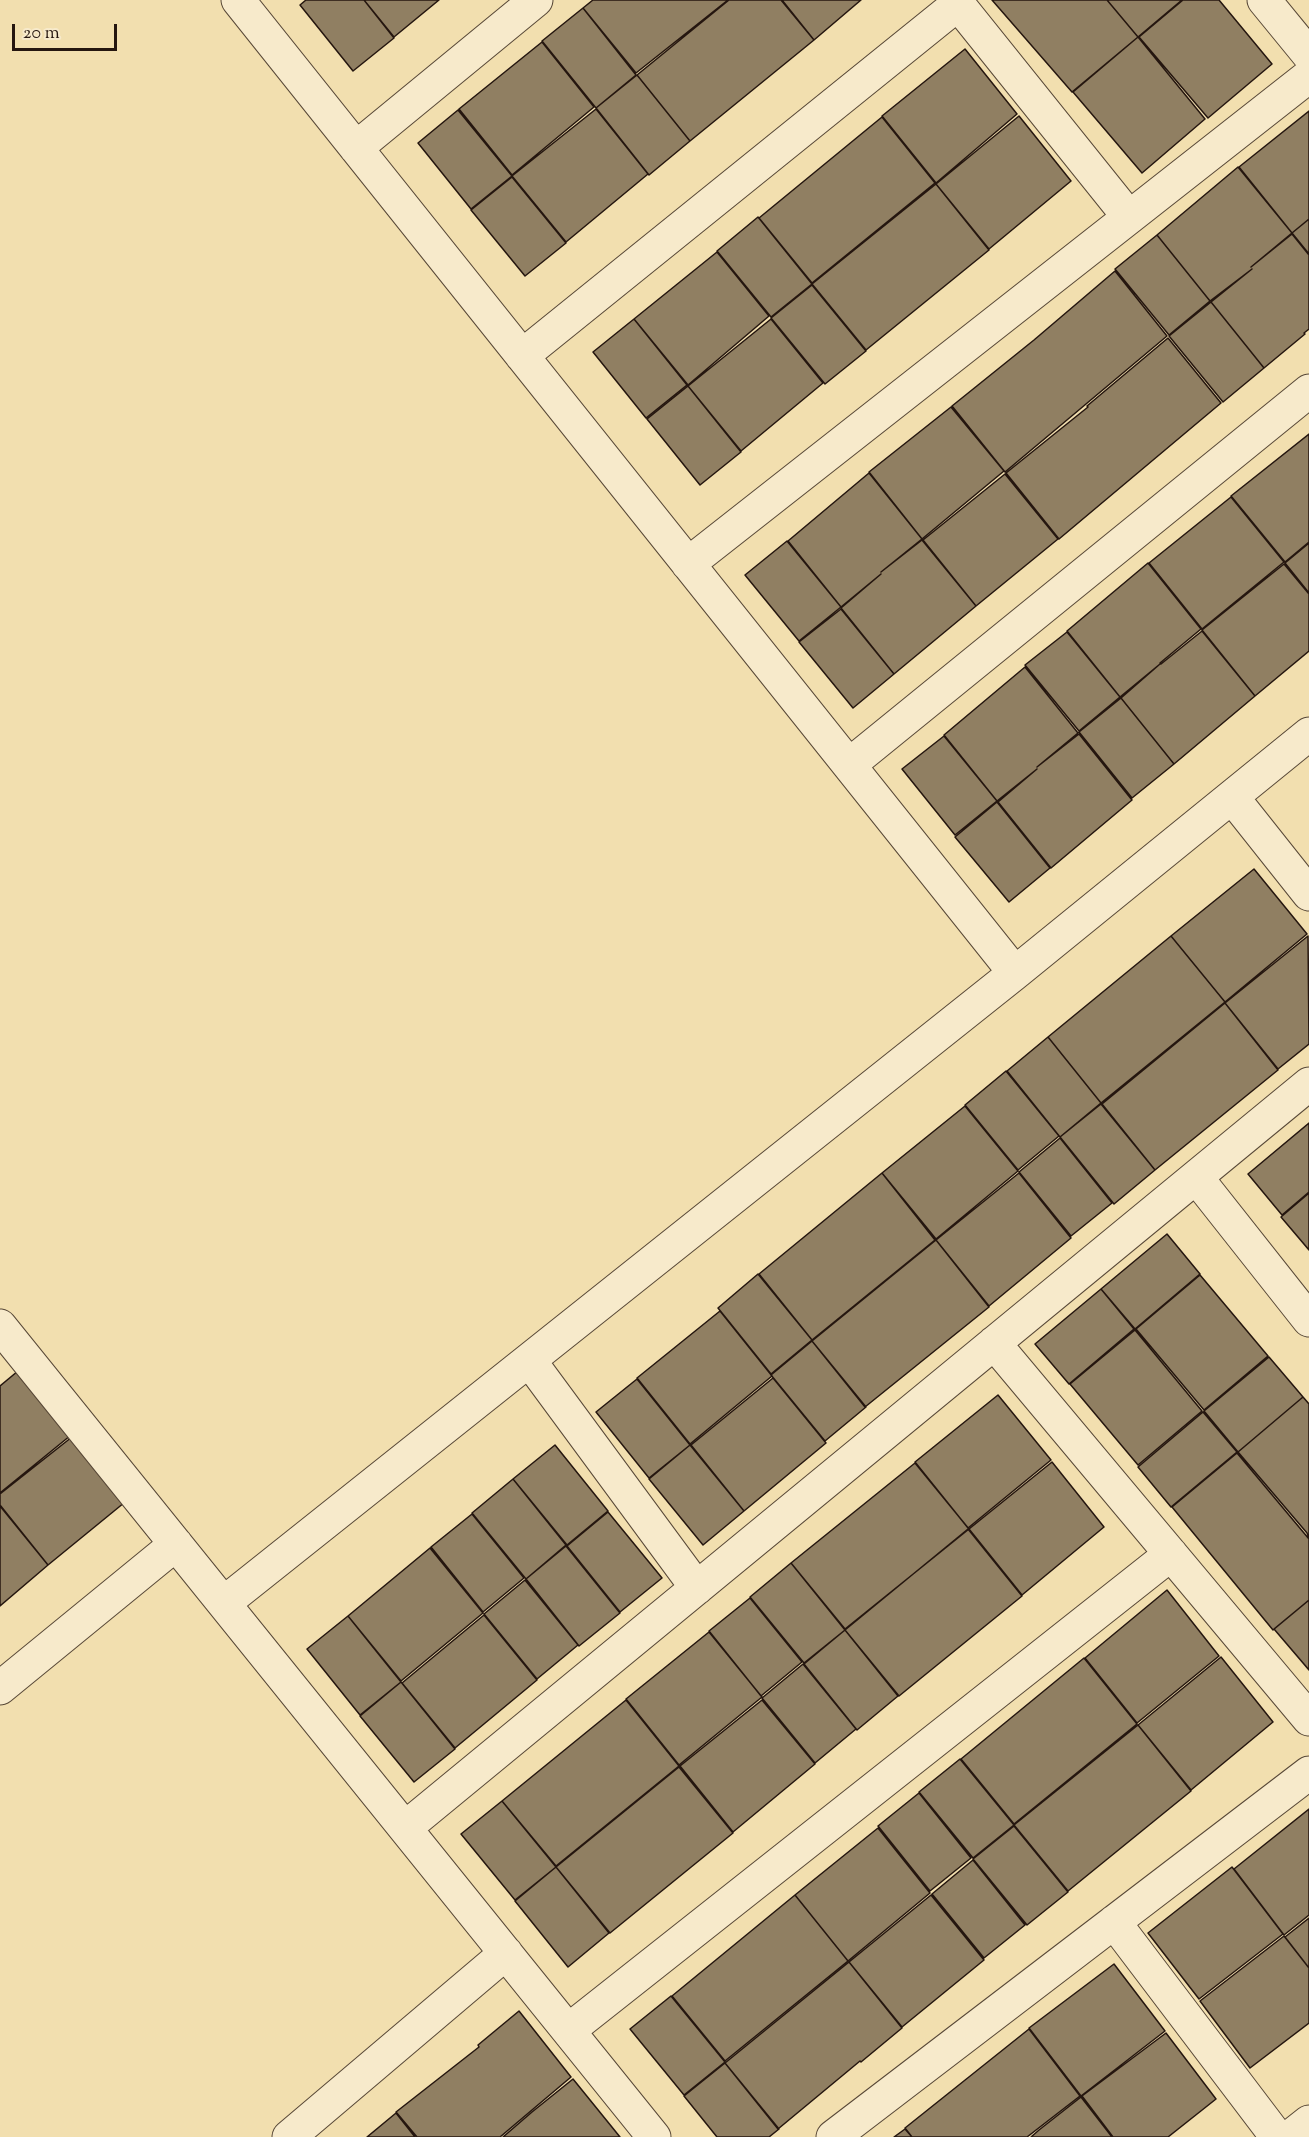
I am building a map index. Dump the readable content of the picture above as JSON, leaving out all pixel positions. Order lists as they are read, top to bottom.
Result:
{
  "scale_bar": "20 m"
}
